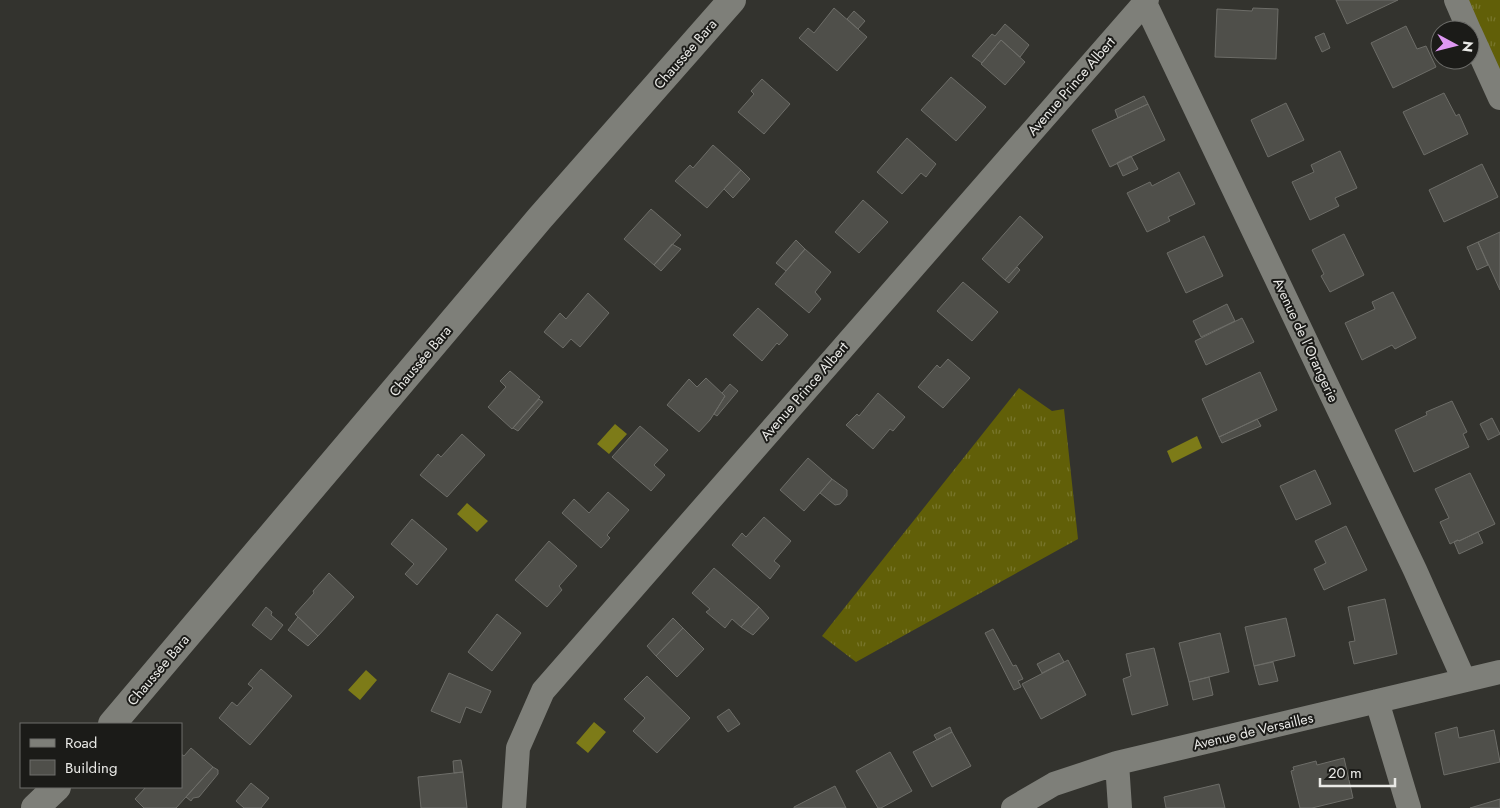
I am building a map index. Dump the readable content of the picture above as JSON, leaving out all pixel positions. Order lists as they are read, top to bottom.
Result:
{
  "streets": {
    "main road": ["Chaussée Bara"],
    "street": ["Avenue Prince Albert", "Avenue de l'Orangerie", "Avenue de Versailles"]
  },
  "crossings": [
    ["Avenue Prince Albert", "Avenue de l'Orangerie"],
    ["Avenue de l'Orangerie", "Avenue de Versailles"]
  ],
  "legend": ["Road", "Building"],
  "scale_bar": "20 m",
  "north": "right"
}
